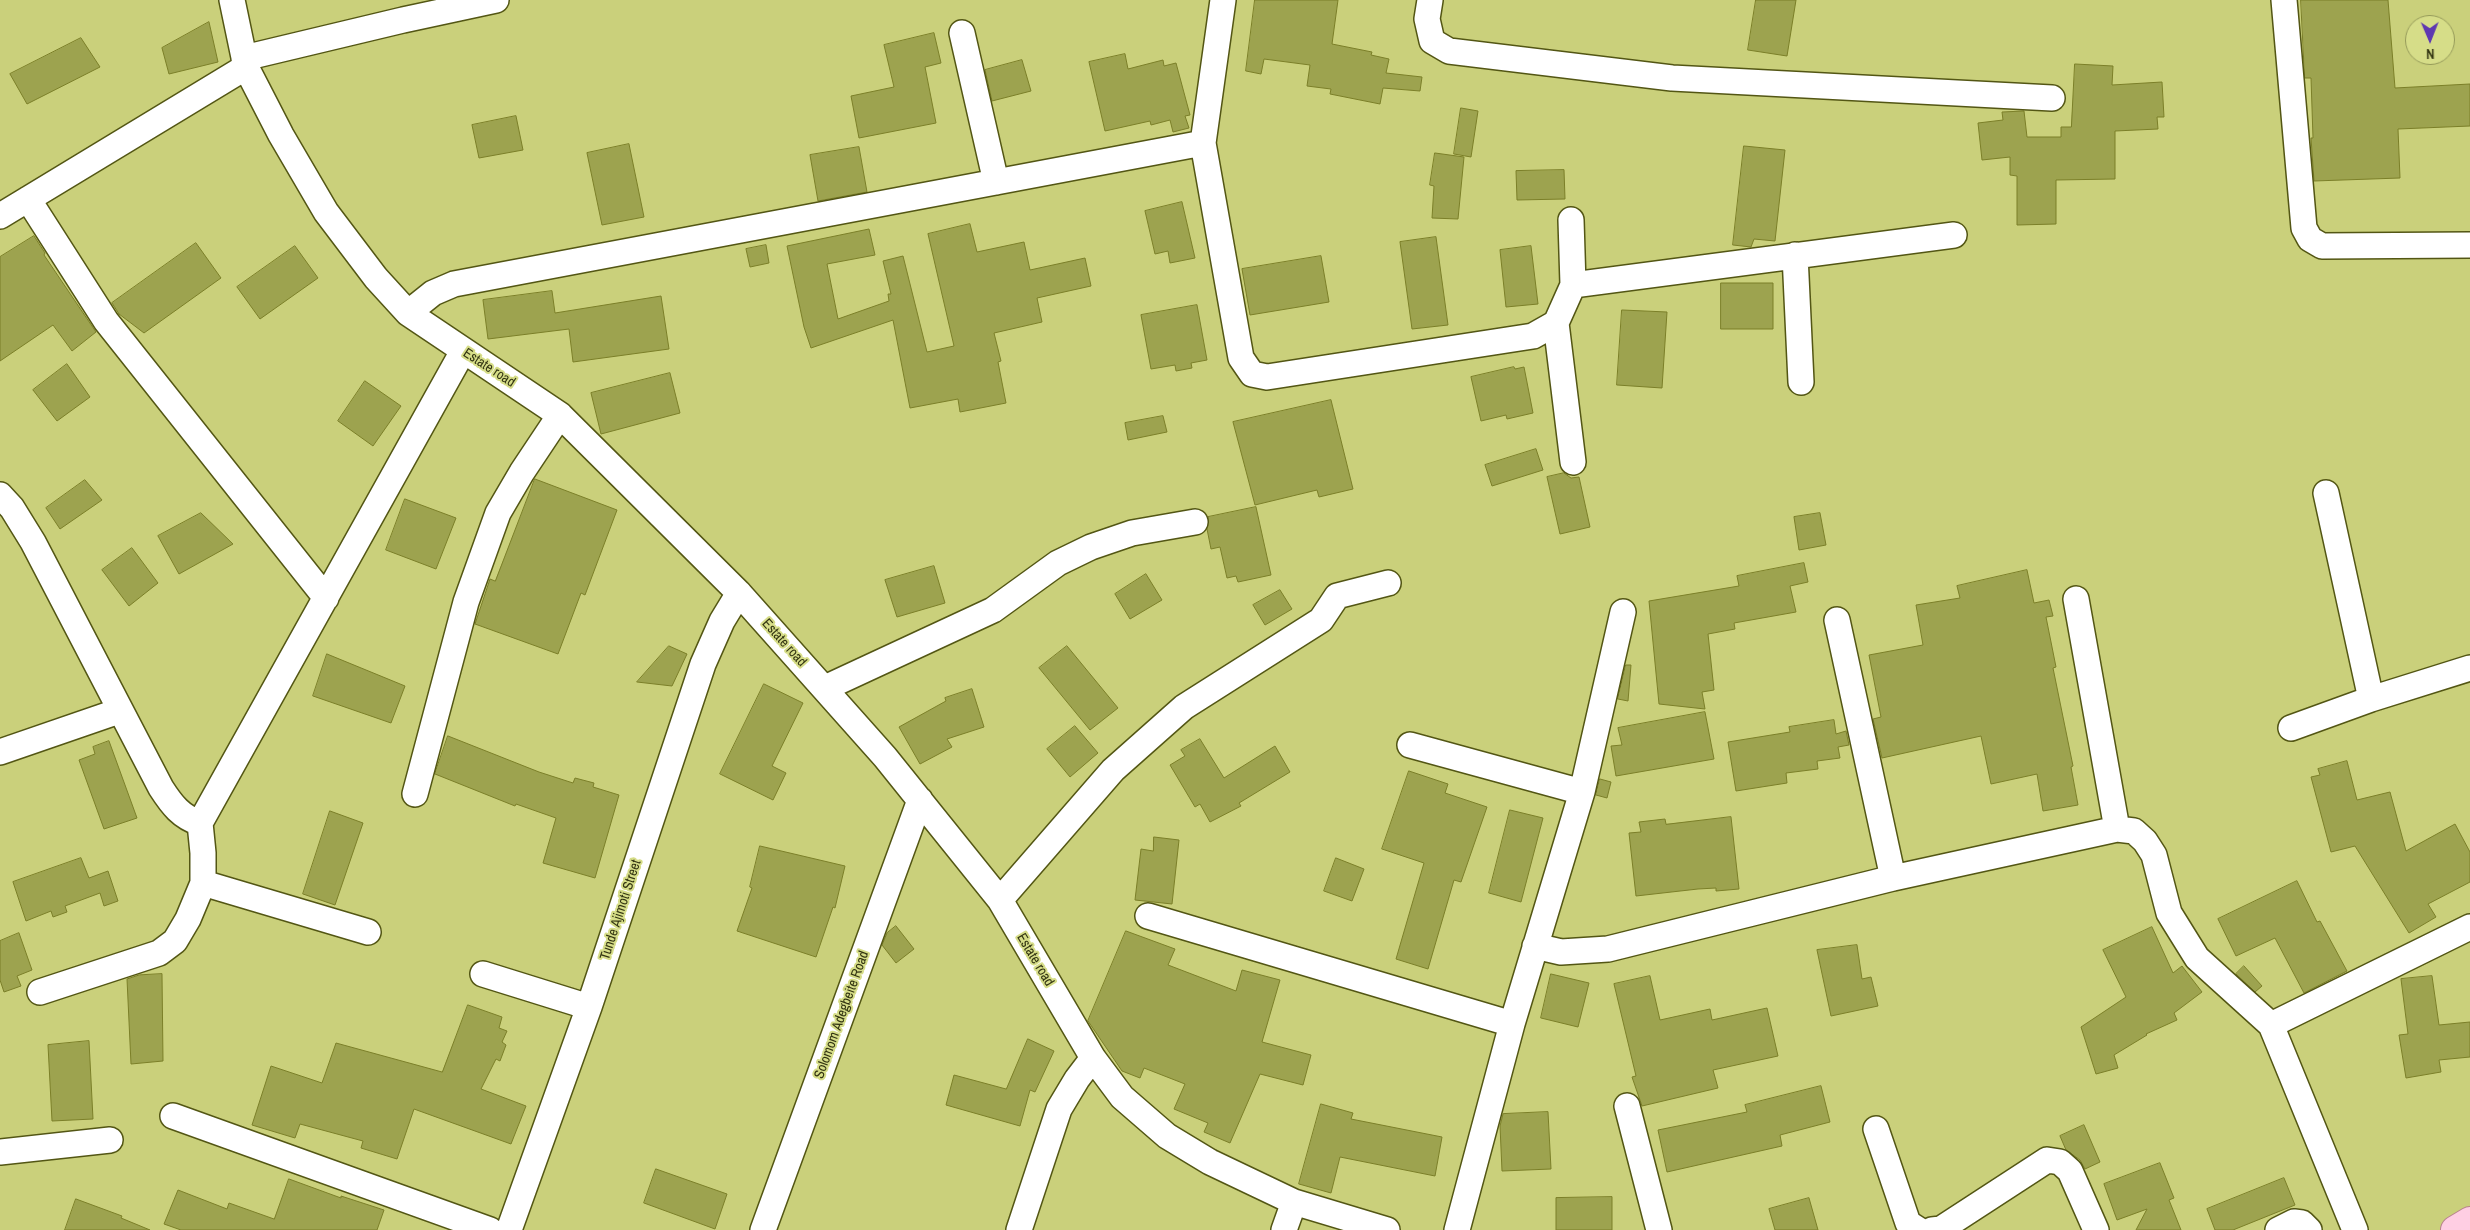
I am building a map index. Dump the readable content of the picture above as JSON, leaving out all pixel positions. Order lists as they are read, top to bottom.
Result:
{
  "streets": {
    "street": ["Estate road", "Tunde Ajimoti Street", "Solomom Adegbeite Road"]
  },
  "crossings": [
    ["Estate road", "Tunde Ajimoti Street"],
    ["Estate road", "Solomom Adegbeite Road"]
  ],
  "north": "bottom"
}
